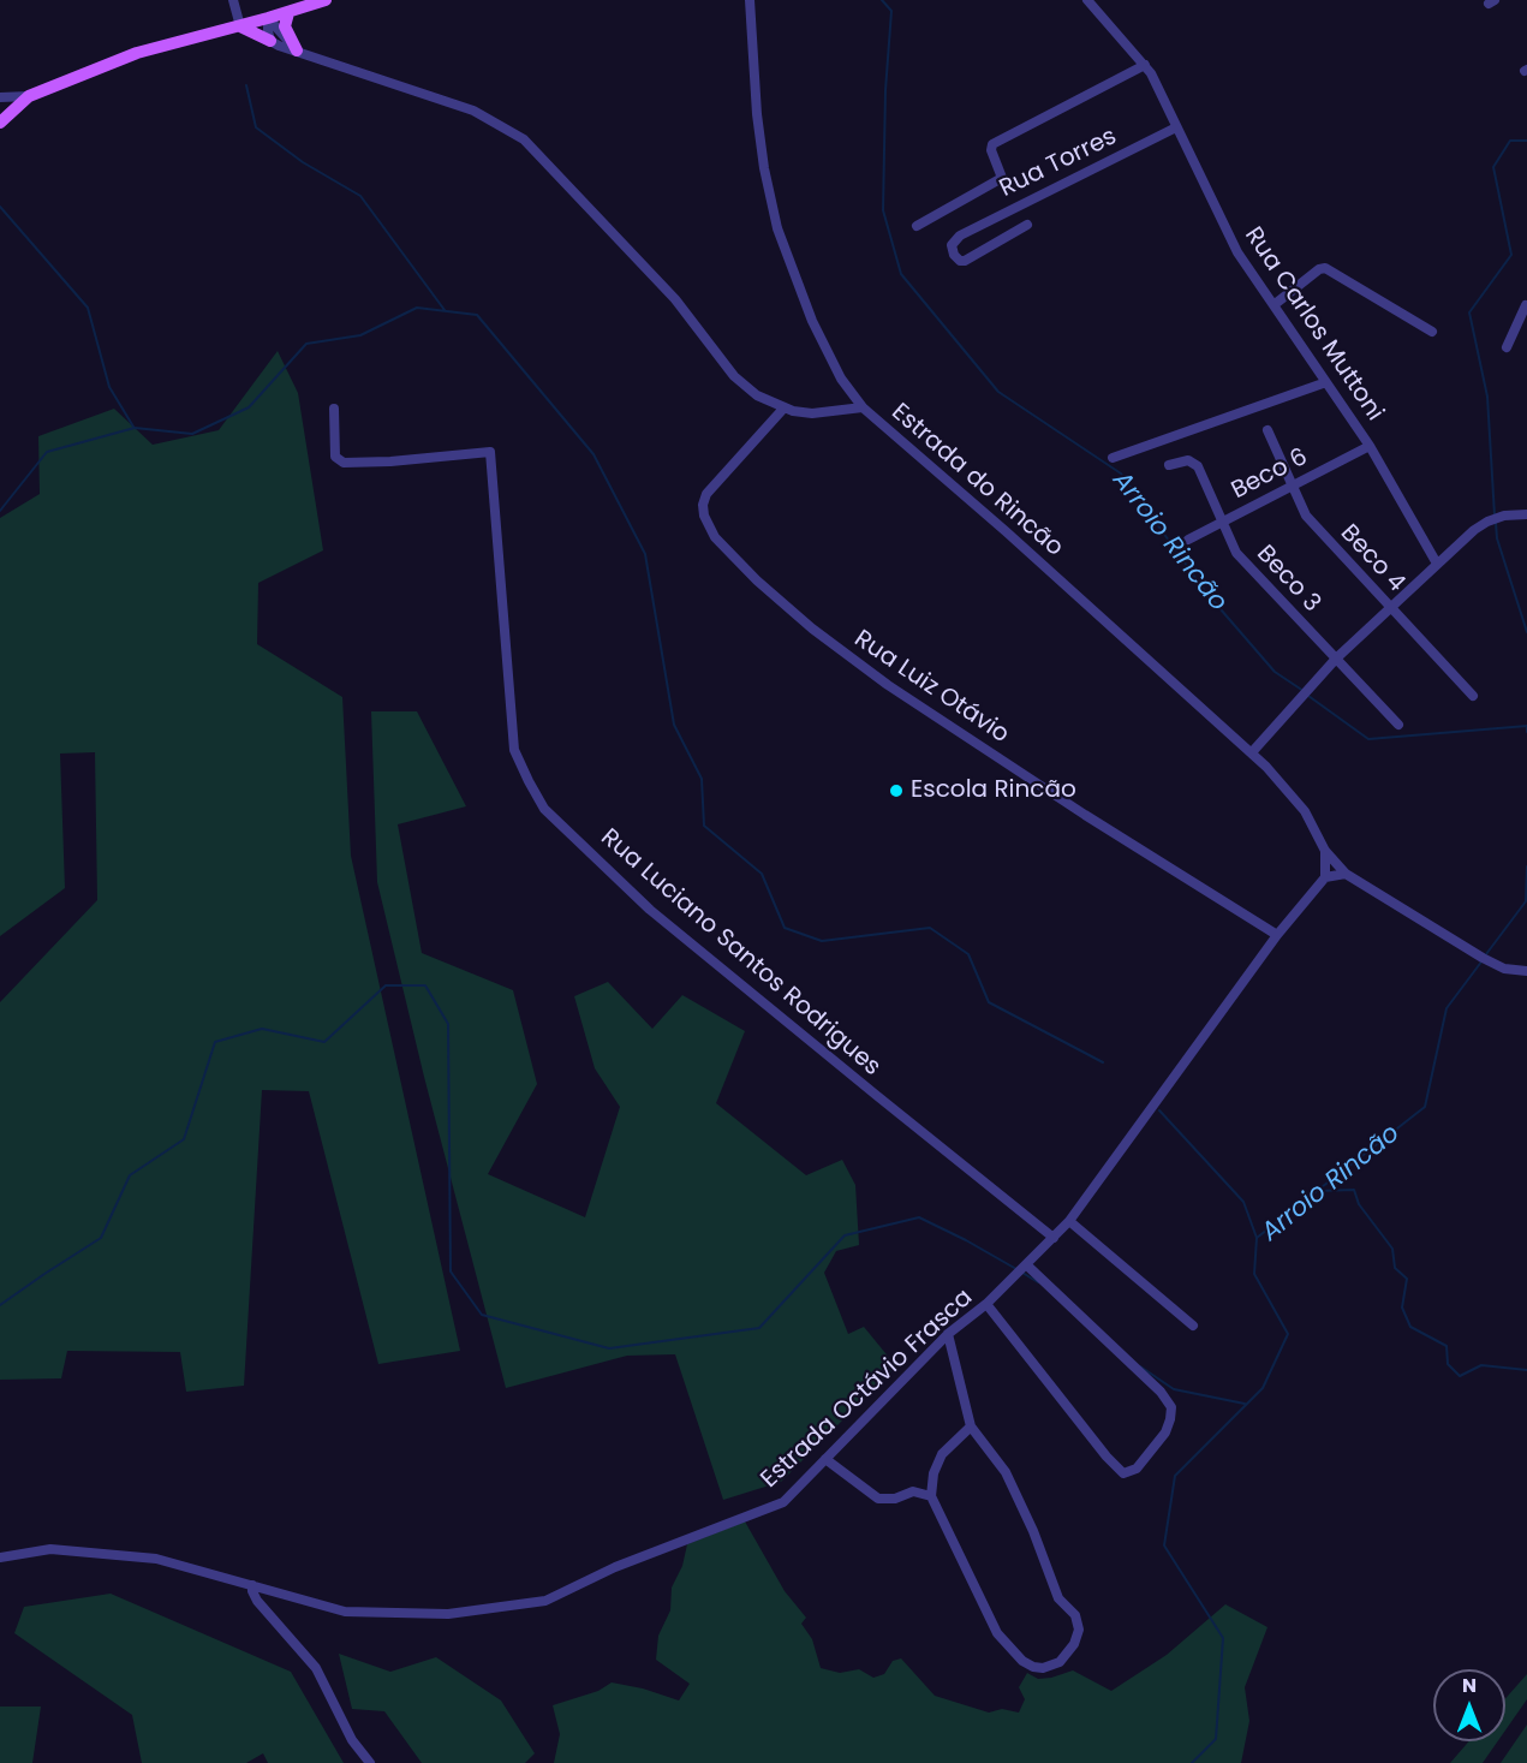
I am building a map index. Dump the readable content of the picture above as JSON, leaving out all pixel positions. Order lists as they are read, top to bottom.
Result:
{
  "streets": {
    "street": [
      "Rua Torres",
      "Rua Carlos Muttoni",
      "Beco 6",
      "Estrada do Rincão",
      "Beco 4",
      "Beco 3",
      "Rua Luiz Otávio",
      "Rua Luciano Santos Rodrigues",
      "Estrada Octávio Frasca"
    ]
  },
  "crossings": [
    ["Rua Torres", "Rua Carlos Muttoni"],
    ["Rua Carlos Muttoni", "Beco 6"],
    ["Beco 6", "Beco 4"],
    ["Beco 6", "Beco 3"],
    ["Estrada do Rincão", "Rua Luiz Otávio"],
    ["Rua Luiz Otávio", "Estrada Octávio Frasca"],
    ["Rua Luciano Santos Rodrigues", "Estrada Octávio Frasca"]
  ],
  "water": ["Arroio Rincão"],
  "places": ["Escola Rincão"],
  "north": "top"
}
